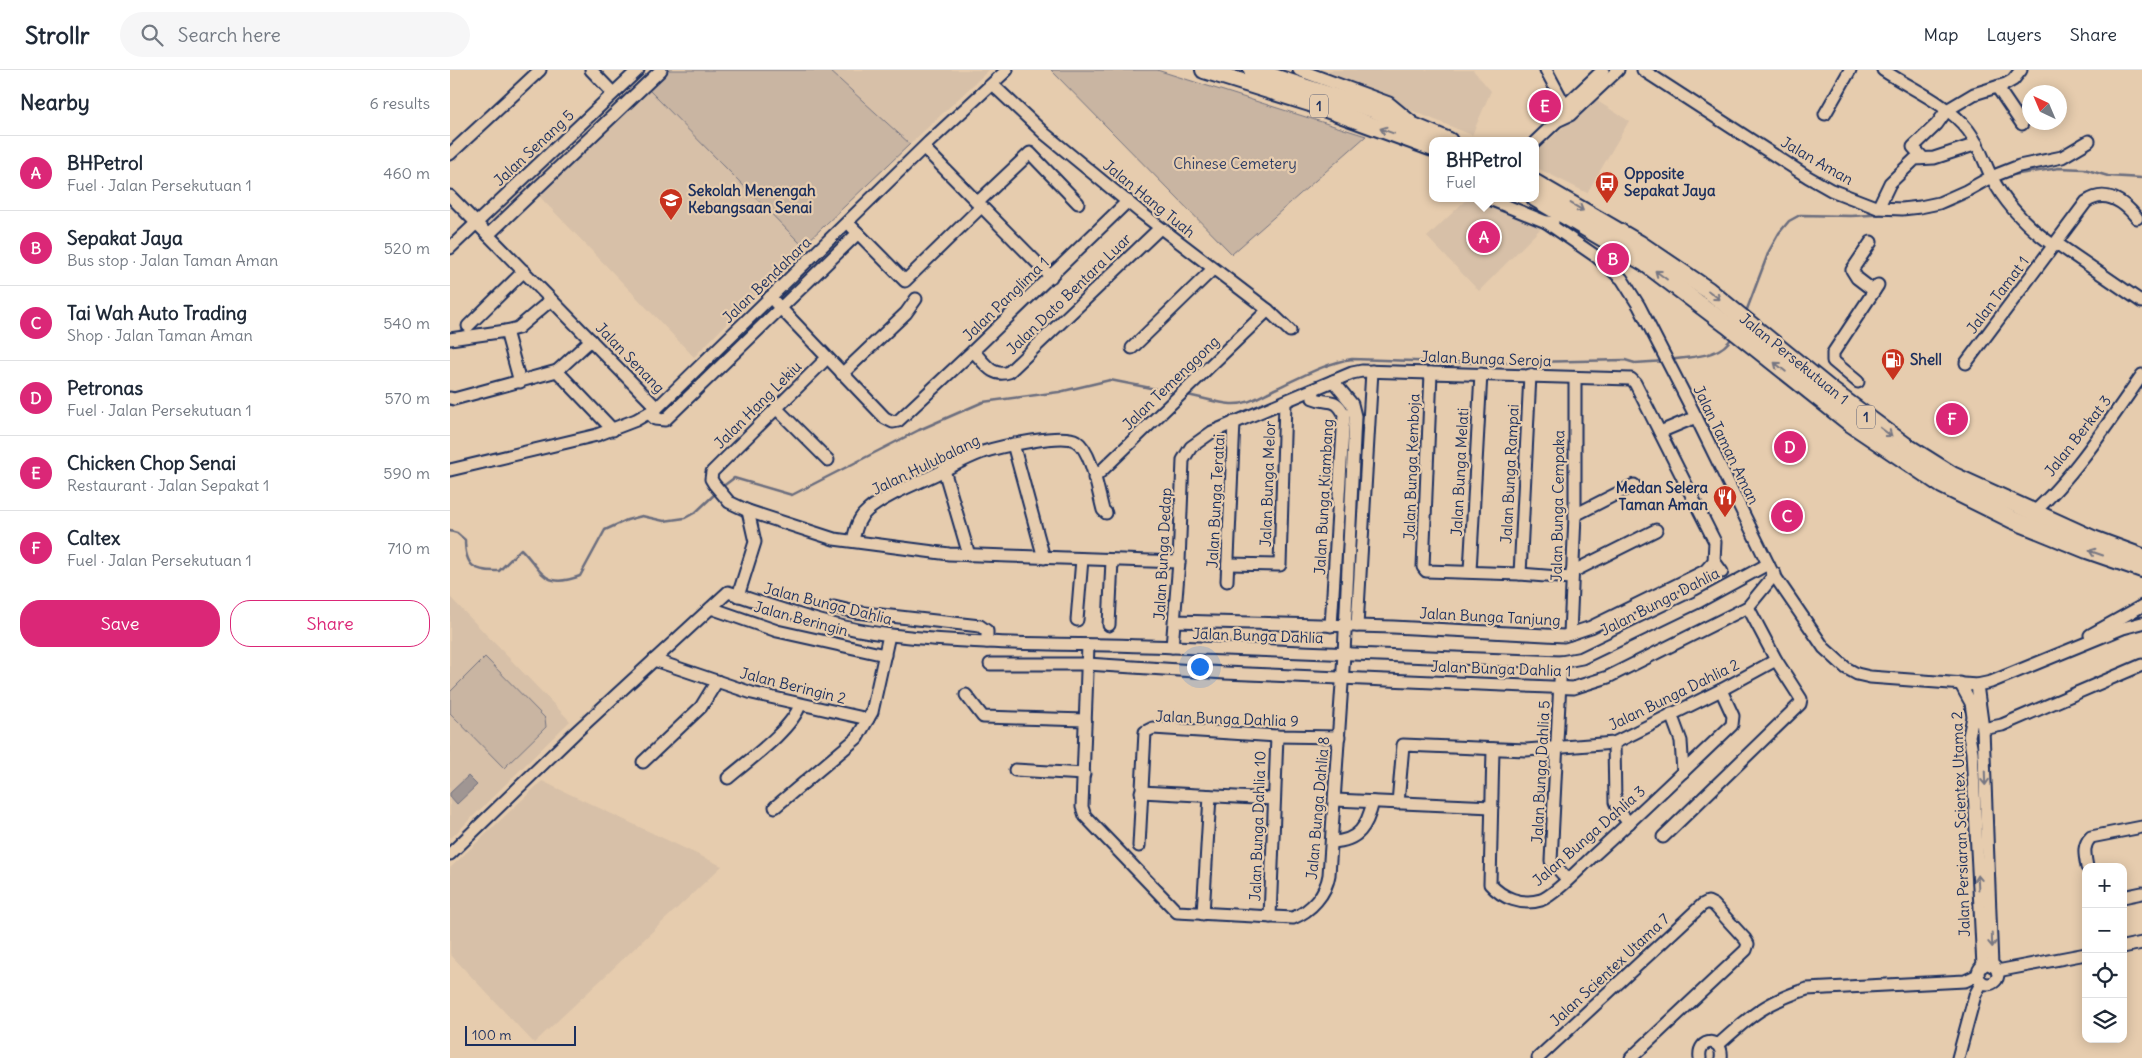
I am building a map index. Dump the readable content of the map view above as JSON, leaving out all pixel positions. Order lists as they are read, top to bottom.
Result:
{
  "streets": {
    "highway": ["1", "Jalan Persekutuan 1"],
    "street": [
      "Jalan Senang 5",
      "Jalan Aman",
      "Jalan Hang Tuah",
      "Jalan Bendahara",
      "Jalan Dato Bentara Luar",
      "Jalan Tamat 1",
      "Jalan Panglima 1",
      "Jalan Senang",
      "Jalan Bunga Seroja",
      "Jalan Temenggong",
      "Jalan Hang Lekiu",
      "Jalan Berkat 3",
      "Jalan Taman Aman",
      "Jalan Hulubalang",
      "Jalan Bunga Kemboja",
      "Jalan Bunga Melati",
      "Jalan Bunga Rampai",
      "Jalan Bunga Melor",
      "Jalan Bunga Kiambang",
      "Jalan Bunga Teratai",
      "Jalan Bunga Cempaka",
      "Jalan Bunga Dedap",
      "Jalan Bunga Dahlia",
      "Jalan Bunga Tanjung",
      "Jalan Beringin",
      "Jalan Bunga Dahlia 1",
      "Jalan Beringin 2",
      "Jalan Bunga Dahlia 2",
      "Jalan Bunga Dahlia 9",
      "Jalan Bunga Dahlia 5",
      "Jalan Bunga Dahlia 8",
      "Jalan Persiaran Scientex Utama 2",
      "Jalan Bunga Dahlia 10",
      "Jalan Bunga Dahlia 3",
      "Jalan Scientex Utama 7"
    ]
  },
  "crossings": [
    ["Jalan Senang 5", "Jalan Senang"],
    ["Jalan Hang Tuah", "Jalan Bendahara"],
    ["Jalan Hang Tuah", "Jalan Dato Bentara Luar"],
    ["Jalan Hang Tuah", "Jalan Panglima 1"],
    ["Jalan Hang Tuah", "Jalan Temenggong"],
    ["Jalan Bendahara", "Jalan Senang"],
    ["Jalan Dato Bentara Luar", "Jalan Panglima 1"],
    ["Jalan Bunga Seroja", "Jalan Bunga Kemboja"],
    ["Jalan Bunga Seroja", "Jalan Bunga Melati"],
    ["Jalan Bunga Seroja", "Jalan Bunga Rampai"],
    ["Jalan Bunga Seroja", "Jalan Bunga Melor"],
    ["Jalan Bunga Seroja", "Jalan Bunga Kiambang"],
    ["Jalan Bunga Seroja", "Jalan Bunga Teratai"],
    ["Jalan Bunga Seroja", "Jalan Bunga Cempaka"],
    ["Jalan Bunga Seroja", "Jalan Bunga Dedap"],
    ["Jalan Bunga Seroja", "Jalan Bunga Tanjung"],
    ["Jalan Persekutuan 1", "Jalan Berkat 3"],
    ["Jalan Temenggong", "Jalan Hulubalang"],
    ["Jalan Taman Aman", "Jalan Bunga Dahlia"],
    ["Jalan Taman Aman", "Jalan Bunga Dahlia 1"],
    ["Jalan Taman Aman", "Jalan Persiaran Scientex Utama 2"],
    ["Jalan Bunga Kemboja", "Jalan Bunga Melati"],
    ["Jalan Bunga Melor", "Jalan Bunga Teratai"],
    ["Jalan Bunga Kiambang", "Jalan Bunga Tanjung"],
    ["Jalan Bunga Cempaka", "Jalan Bunga Tanjung"],
    ["Jalan Bunga Dedap", "Jalan Bunga Dahlia"],
    ["Jalan Bunga Dedap", "Jalan Bunga Tanjung"],
    ["Jalan Bunga Dahlia", "Jalan Bunga Dahlia 5"],
    ["Jalan Bunga Dahlia", "Jalan Bunga Dahlia 8"],
    ["Jalan Bunga Tanjung", "Jalan Bunga Dahlia 8"],
    ["Jalan Bunga Dahlia 1", "Jalan Bunga Dahlia 5"],
    ["Jalan Bunga Dahlia 1", "Jalan Bunga Dahlia 8"],
    ["Jalan Bunga Dahlia 2", "Jalan Bunga Dahlia 5"],
    ["Jalan Bunga Dahlia 2", "Jalan Bunga Dahlia 3"],
    ["Jalan Bunga Dahlia 9", "Jalan Bunga Dahlia 8"],
    ["Jalan Bunga Dahlia 9", "Jalan Bunga Dahlia 10"],
    ["Jalan Bunga Dahlia 5", "Jalan Bunga Dahlia 3"],
    ["Jalan Bunga Dahlia 8", "Jalan Bunga Dahlia 10"]
  ],
  "parks": ["Chinese Cemetery"],
  "places": {
    "bus stop": ["Opposite Sepakat Jaya"],
    "school or university": ["Sekolah Menengah Kebangsaan Senai"],
    "fuel station": ["Shell"],
    "restaurant": ["Medan Selera Taman Aman"]
  },
  "scale_bar": "100 m",
  "north": "top left",
  "page": {
    "header": "Strollr",
    "search": "Search here",
    "nav": ["Map", "Layers", "Share"],
    "heading": ["Nearby", "6 results"],
    "pins": [
      "E",
      "A",
      "B",
      "F",
      "D",
      "C"
    ],
    "list": [
      {
        "mark": "A",
        "name": "BHPetrol",
        "note": "Fuel · Jalan Persekutuan 1",
        "value": "460 m"
      },
      {
        "mark": "B",
        "name": "Sepakat Jaya",
        "note": "Bus stop · Jalan Taman Aman",
        "value": "520 m"
      },
      {
        "mark": "C",
        "name": "Tai Wah Auto Trading",
        "note": "Shop · Jalan Taman Aman",
        "value": "540 m"
      },
      {
        "mark": "D",
        "name": "Petronas",
        "note": "Fuel · Jalan Persekutuan 1",
        "value": "570 m"
      },
      {
        "mark": "E",
        "name": "Chicken Chop Senai",
        "note": "Restaurant · Jalan Sepakat 1",
        "value": "590 m"
      },
      {
        "mark": "F",
        "name": "Caltex",
        "note": "Fuel · Jalan Persekutuan 1",
        "value": "710 m"
      }
    ],
    "popup": ["BHPetrol", "Fuel"],
    "buttons": ["Save", "Share"],
    "map_buttons": ["+", "−"],
    "scale": "100 m"
  }
}
